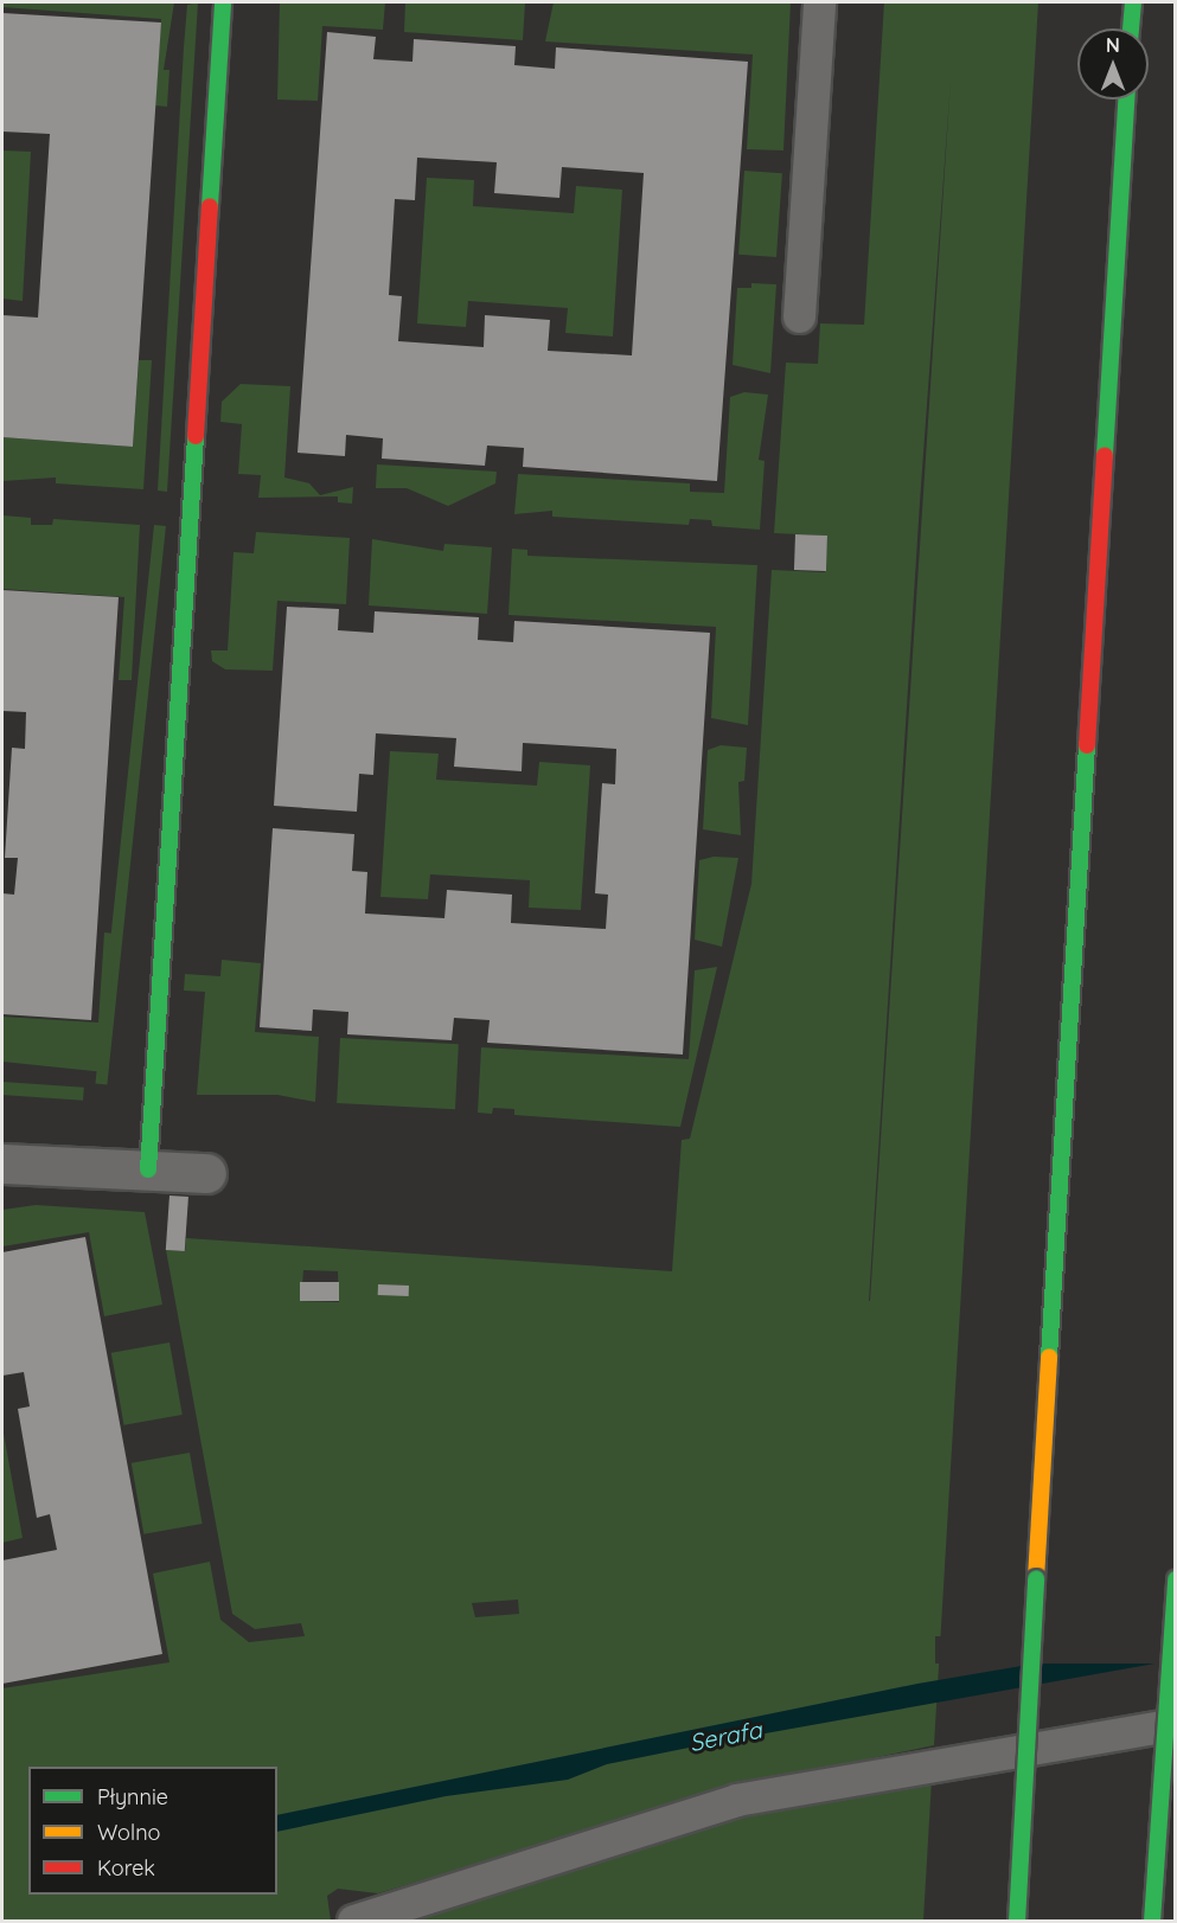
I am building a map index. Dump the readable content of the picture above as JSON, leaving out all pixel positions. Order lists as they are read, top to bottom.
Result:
{
  "water": ["Serafa"],
  "legend": ["Płynnie", "Wolno", "Korek"],
  "north": "top"
}
